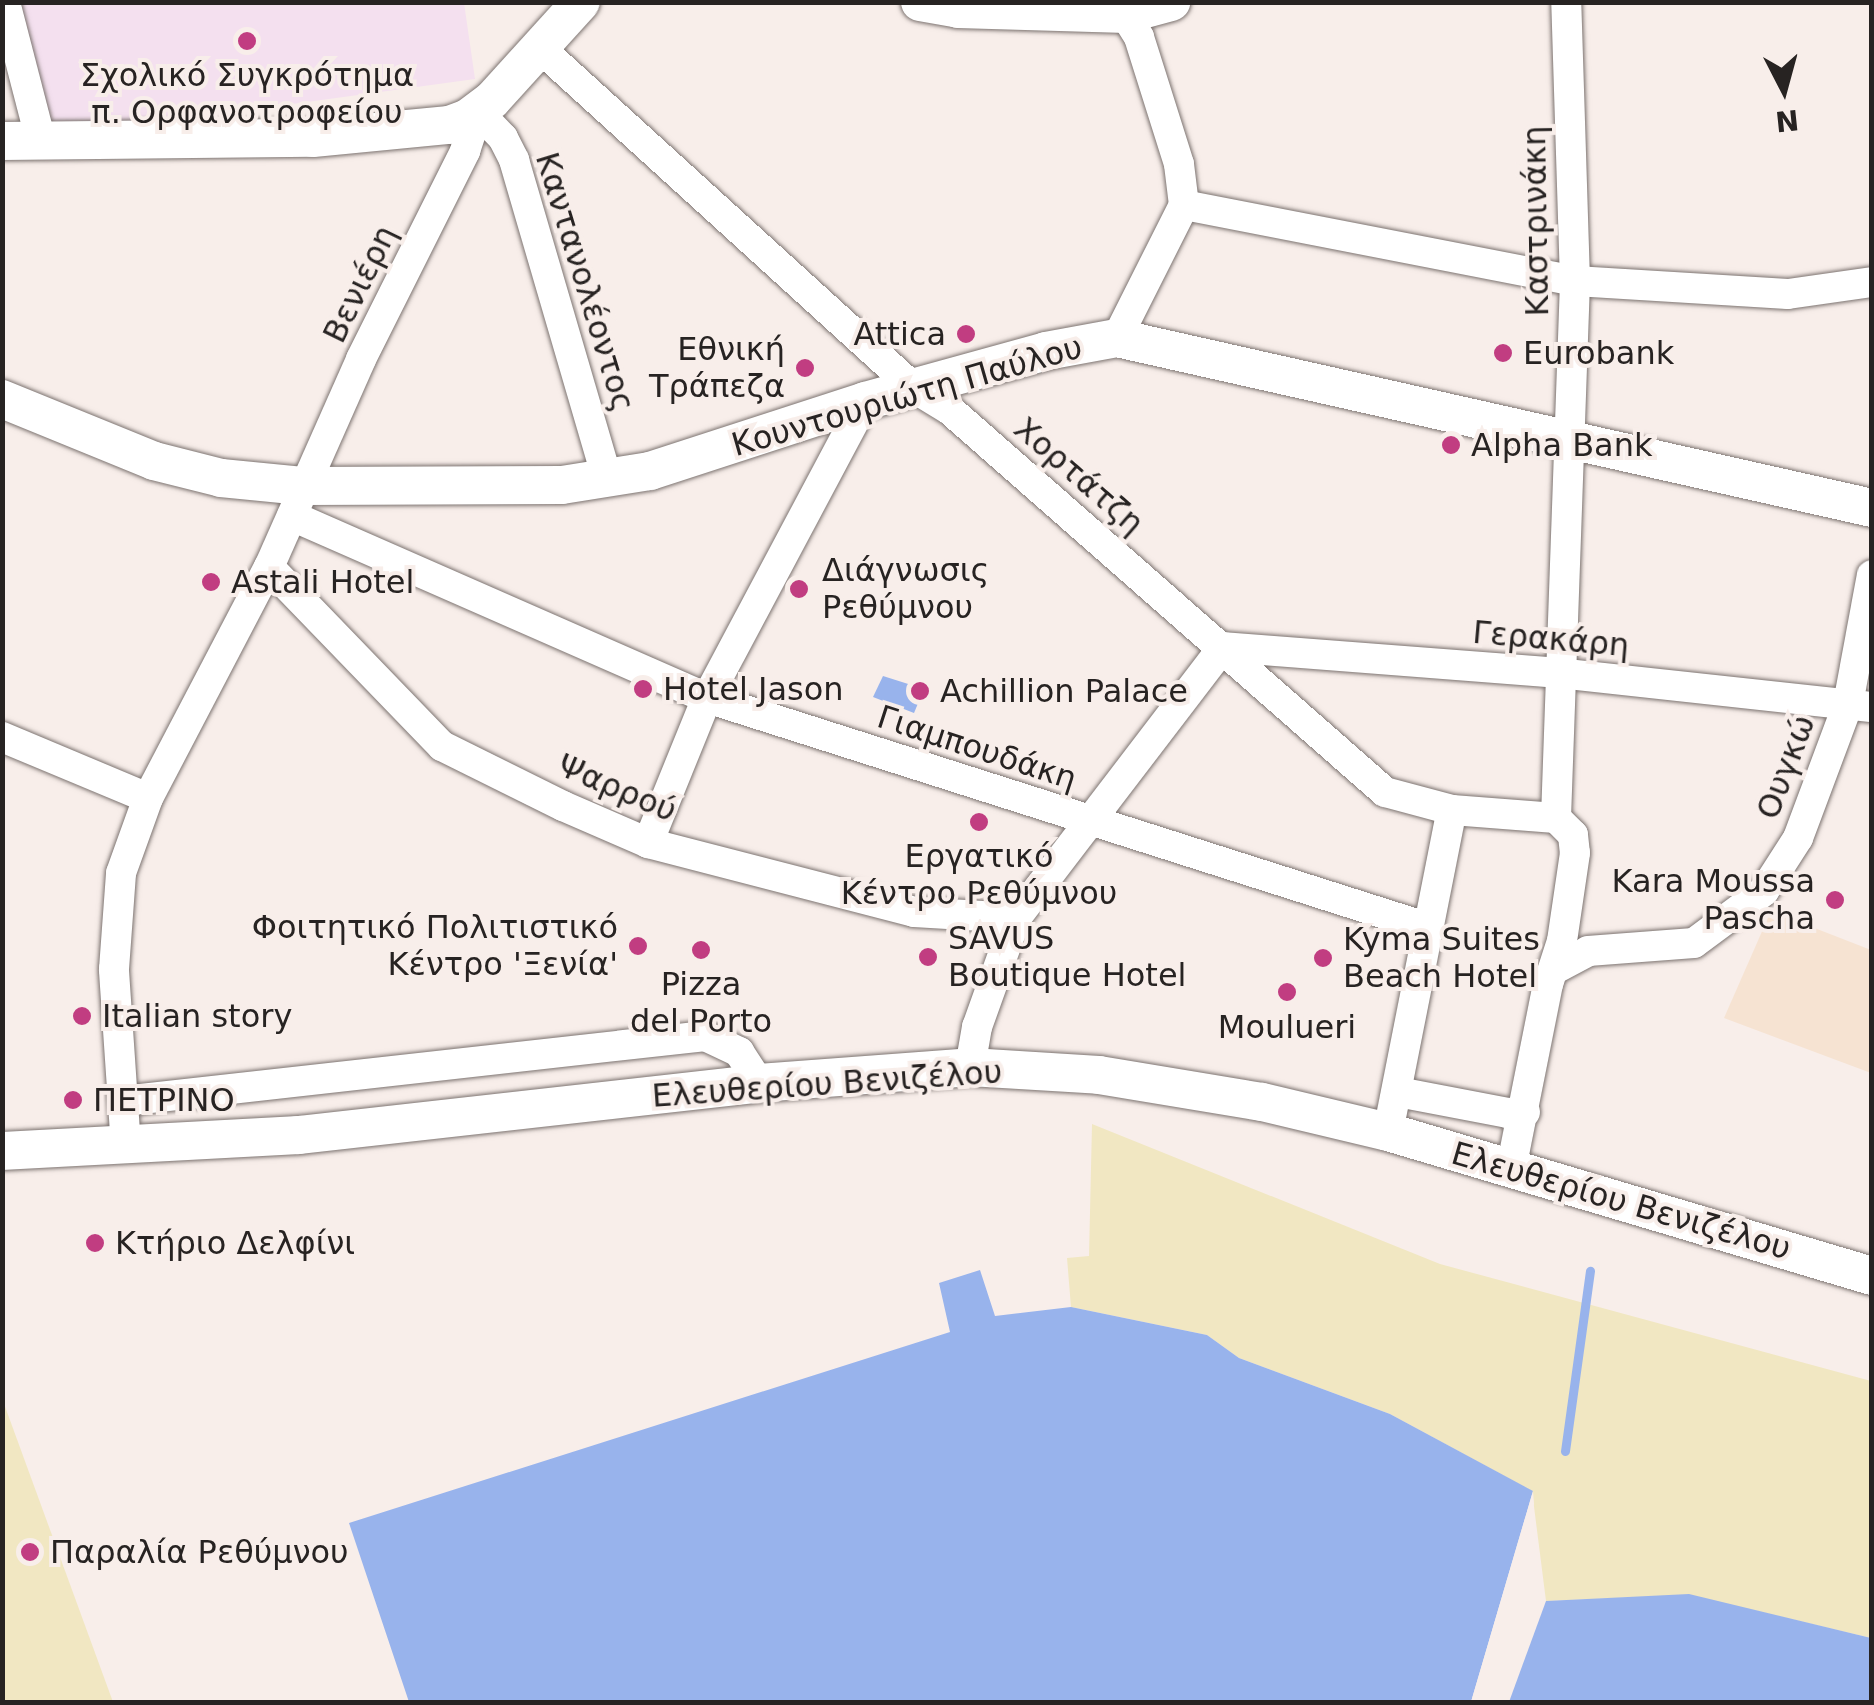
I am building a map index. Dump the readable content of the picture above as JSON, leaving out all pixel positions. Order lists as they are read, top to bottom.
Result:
{
  "streets": {
    "main road": ["Κουντουριώτη Παύλου", "Ελευθερίου Βενιζέλου"],
    "street": [
      "Καστρινάκη",
      "Καντανολέοντος",
      "Βενιέρη",
      "Χορτάτζη",
      "Γερακάρη",
      "Γιαμπουδάκη",
      "Ουγκώ",
      "Ψαρρού"
    ]
  },
  "crossings": [
    ["Καστρινάκη", "Κουντουριώτη Παύλου"],
    ["Καστρινάκη", "Χορτάτζη"],
    ["Καστρινάκη", "Γερακάρη"],
    ["Καντανολέοντος", "Βενιέρη"],
    ["Καντανολέοντος", "Κουντουριώτη Παύλου"],
    ["Βενιέρη", "Κουντουριώτη Παύλου"],
    ["Βενιέρη", "Γιαμπουδάκη"],
    ["Βενιέρη", "Ψαρρού"],
    ["Βενιέρη", "Ελευθερίου Βενιζέλου"],
    ["Κουντουριώτη Παύλου", "Χορτάτζη"],
    ["Κουντουριώτη Παύλου", "Γιαμπουδάκη"],
    ["Χορτάτζη", "Γερακάρη"],
    ["Γερακάρη", "Ουγκώ"]
  ],
  "places": [
    "Σχολικό Συγκρότημα π. Ορφανοτροφείου",
    "Attica",
    "Eurobank",
    "Εθνική Τράπεζα",
    "Alpha Bank",
    "Astali Hotel",
    "Διάγνωσις Ρεθύμνου",
    "Hotel Jason",
    "Achillion Palace",
    "Εργατικό Κέντρο Ρεθύμνου",
    "Kara Moussa Pascha",
    "Φοιτητικό Πολιτιστικό Κέντρο 'Ξενία'",
    "Pizza del Porto",
    "SAVUS Boutique Hotel",
    "Kyma Suites Beach Hotel",
    "Moulueri",
    "Italian story",
    "ПETPINO",
    "Κτήριο Δελφίνι",
    "Παραλία Ρεθύμνου"
  ],
  "north": "bottom"
}
